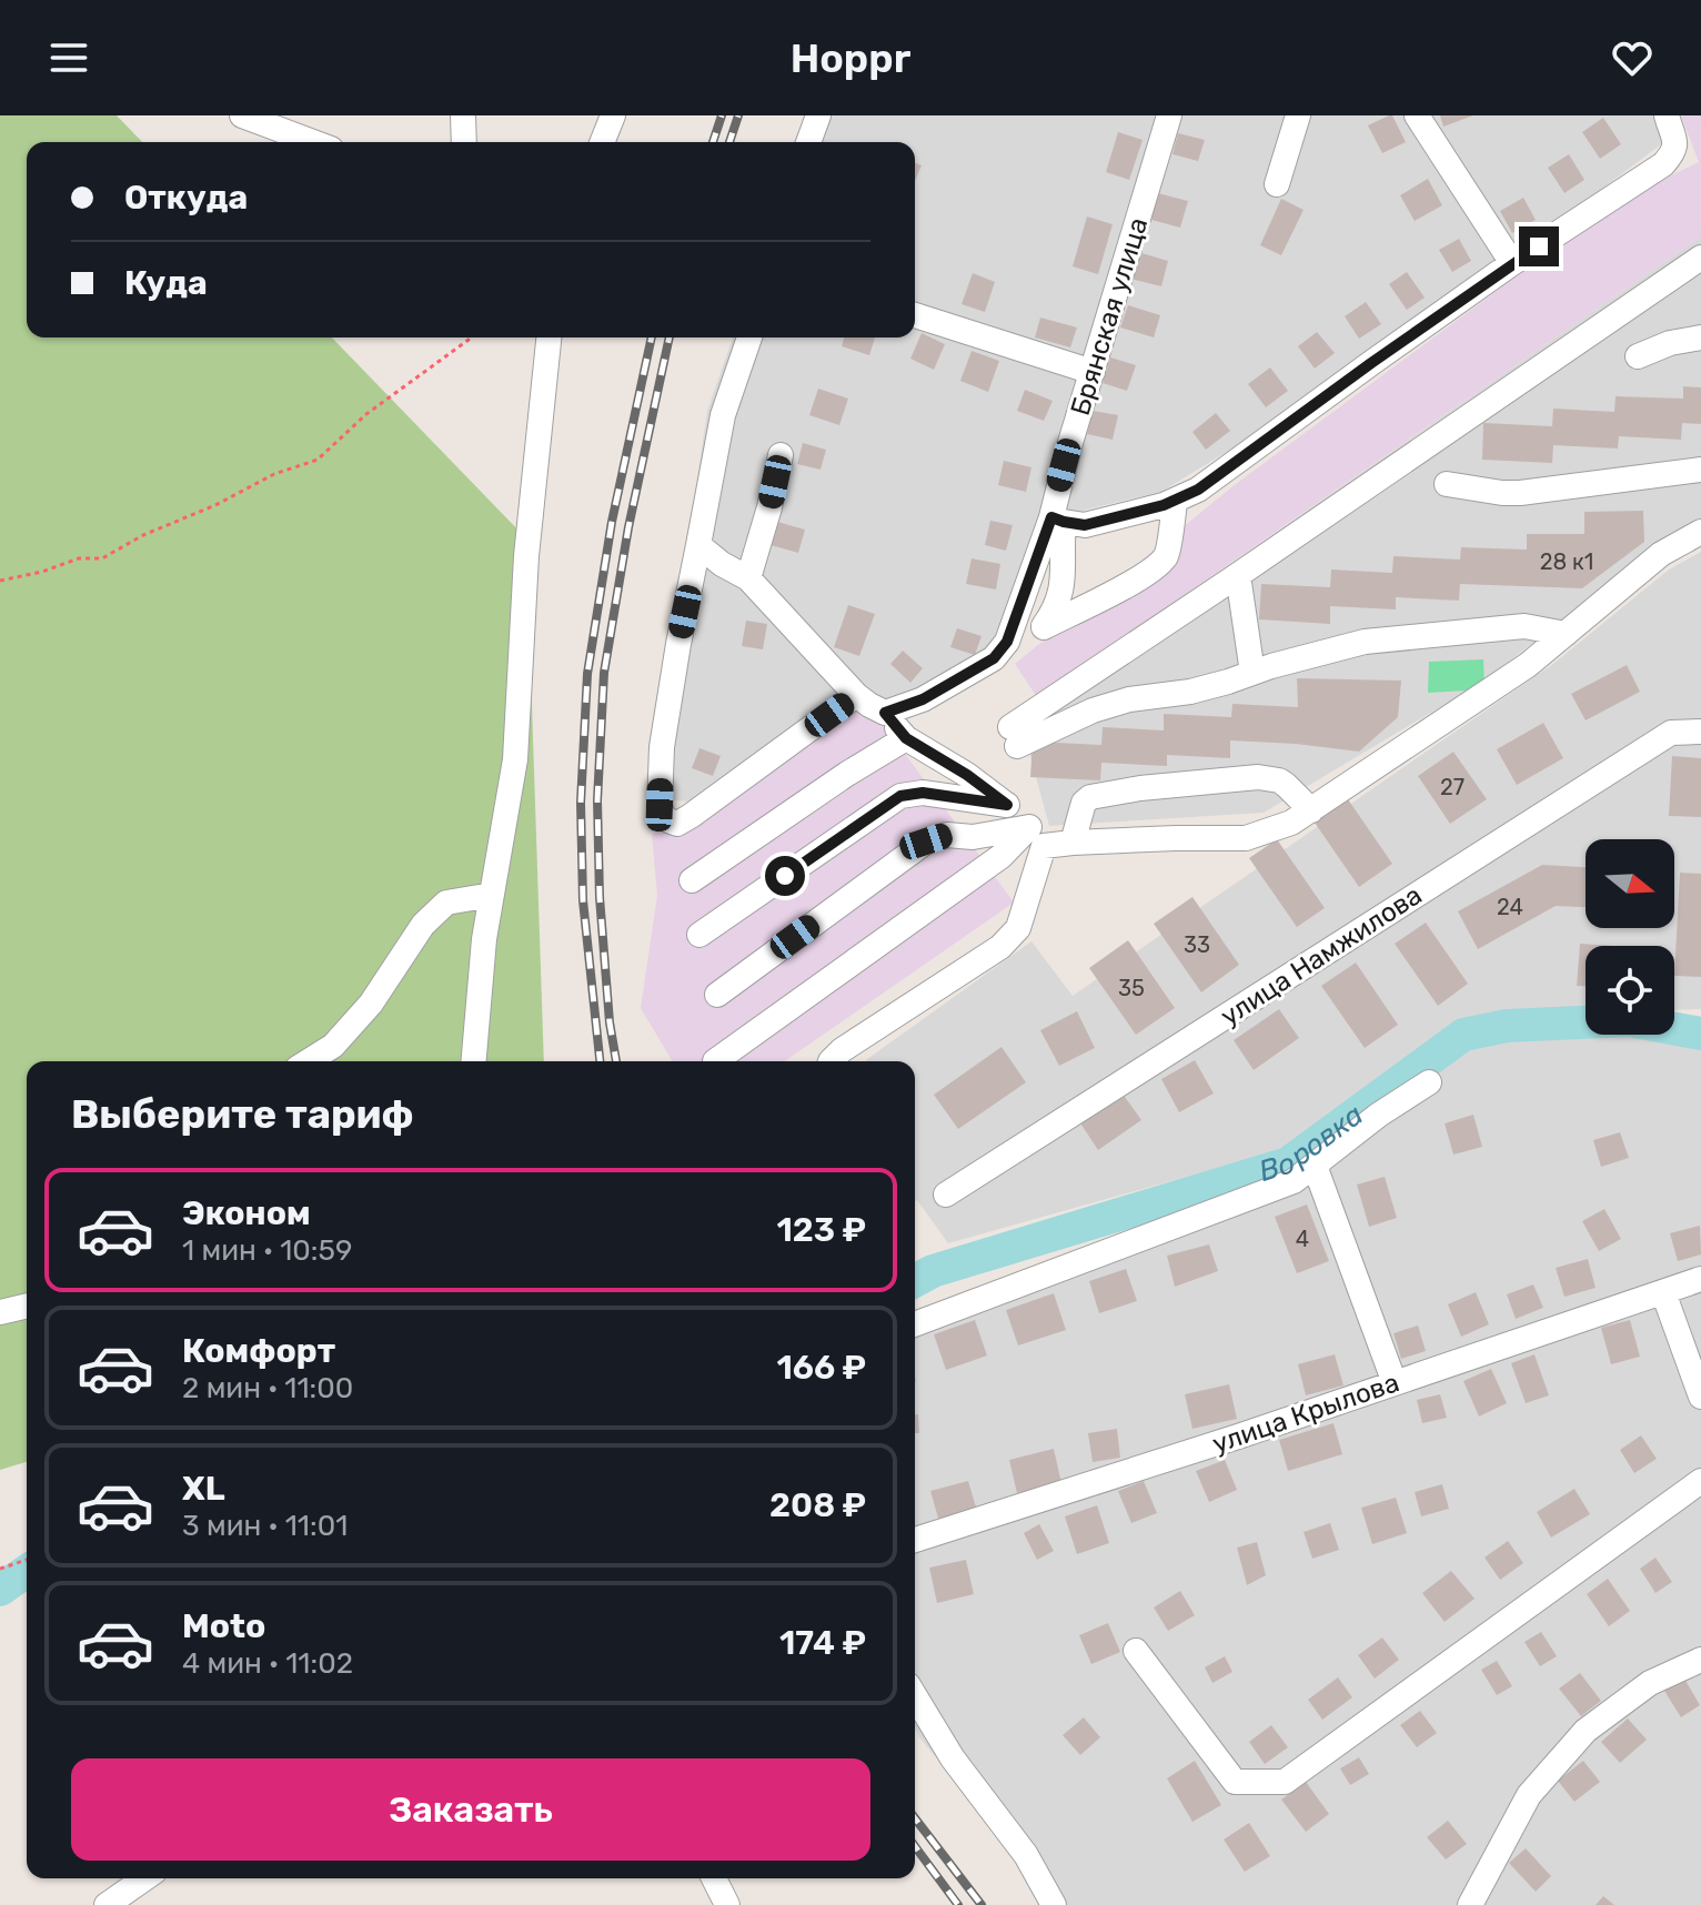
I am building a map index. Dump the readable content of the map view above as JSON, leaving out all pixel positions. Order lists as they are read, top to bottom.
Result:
{
  "streets": {
    "street": ["Брянская улица", "улица Намжилова", "улица Крылова"]
  },
  "water": ["Воровка"],
  "house_numbers": [
    "28 к1",
    "27",
    "24",
    "33",
    "35",
    "4"
  ],
  "north": "right",
  "page": {
    "header": "Hoppr",
    "banner": ["Откуда", "Куда"],
    "heading": "Выберите тариф",
    "list": [
      {
        "name": "Эконом",
        "note": "1 мин · 10:59",
        "value": "123 ₽"
      },
      {
        "name": "Комфорт",
        "note": "2 мин · 11:00",
        "value": "166 ₽"
      },
      {
        "name": "XL",
        "note": "3 мин · 11:01",
        "value": "208 ₽"
      },
      {
        "name": "Moto",
        "note": "4 мин · 11:02",
        "value": "174 ₽"
      }
    ],
    "buttons": "Заказать"
  }
}
